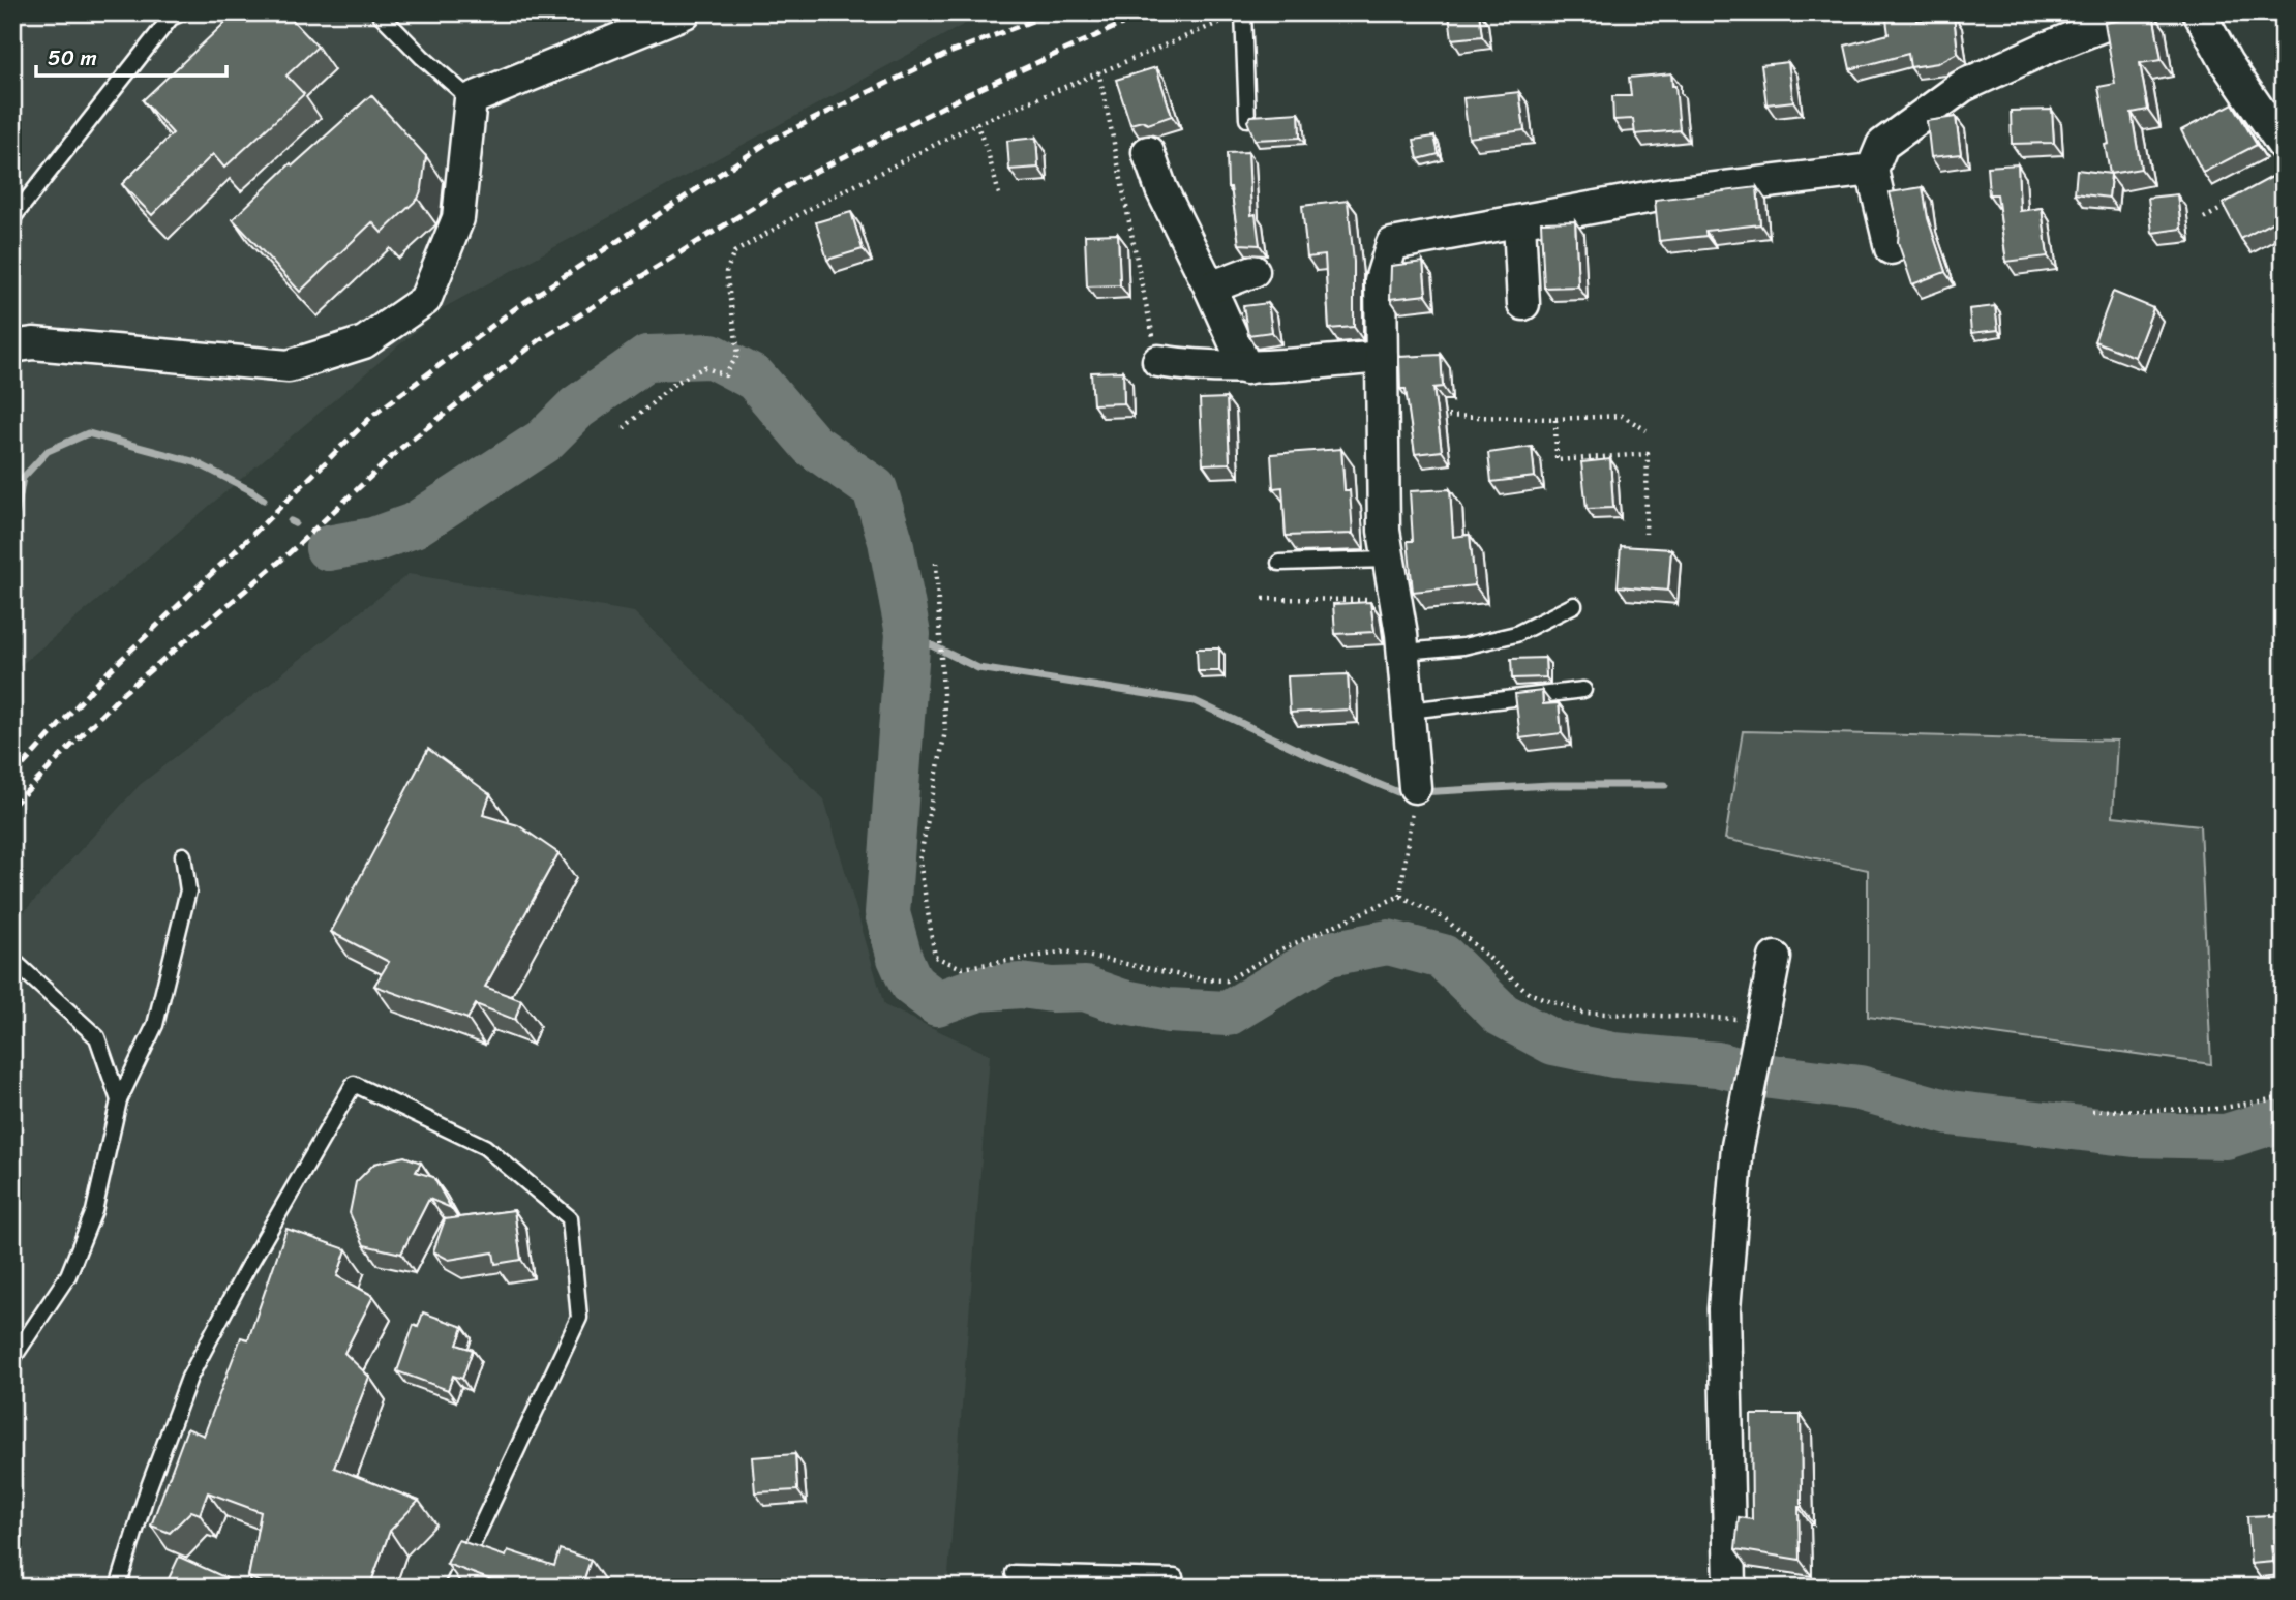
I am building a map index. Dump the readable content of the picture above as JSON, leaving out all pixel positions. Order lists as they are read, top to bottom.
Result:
{
  "scale_bar": "50 m"
}
